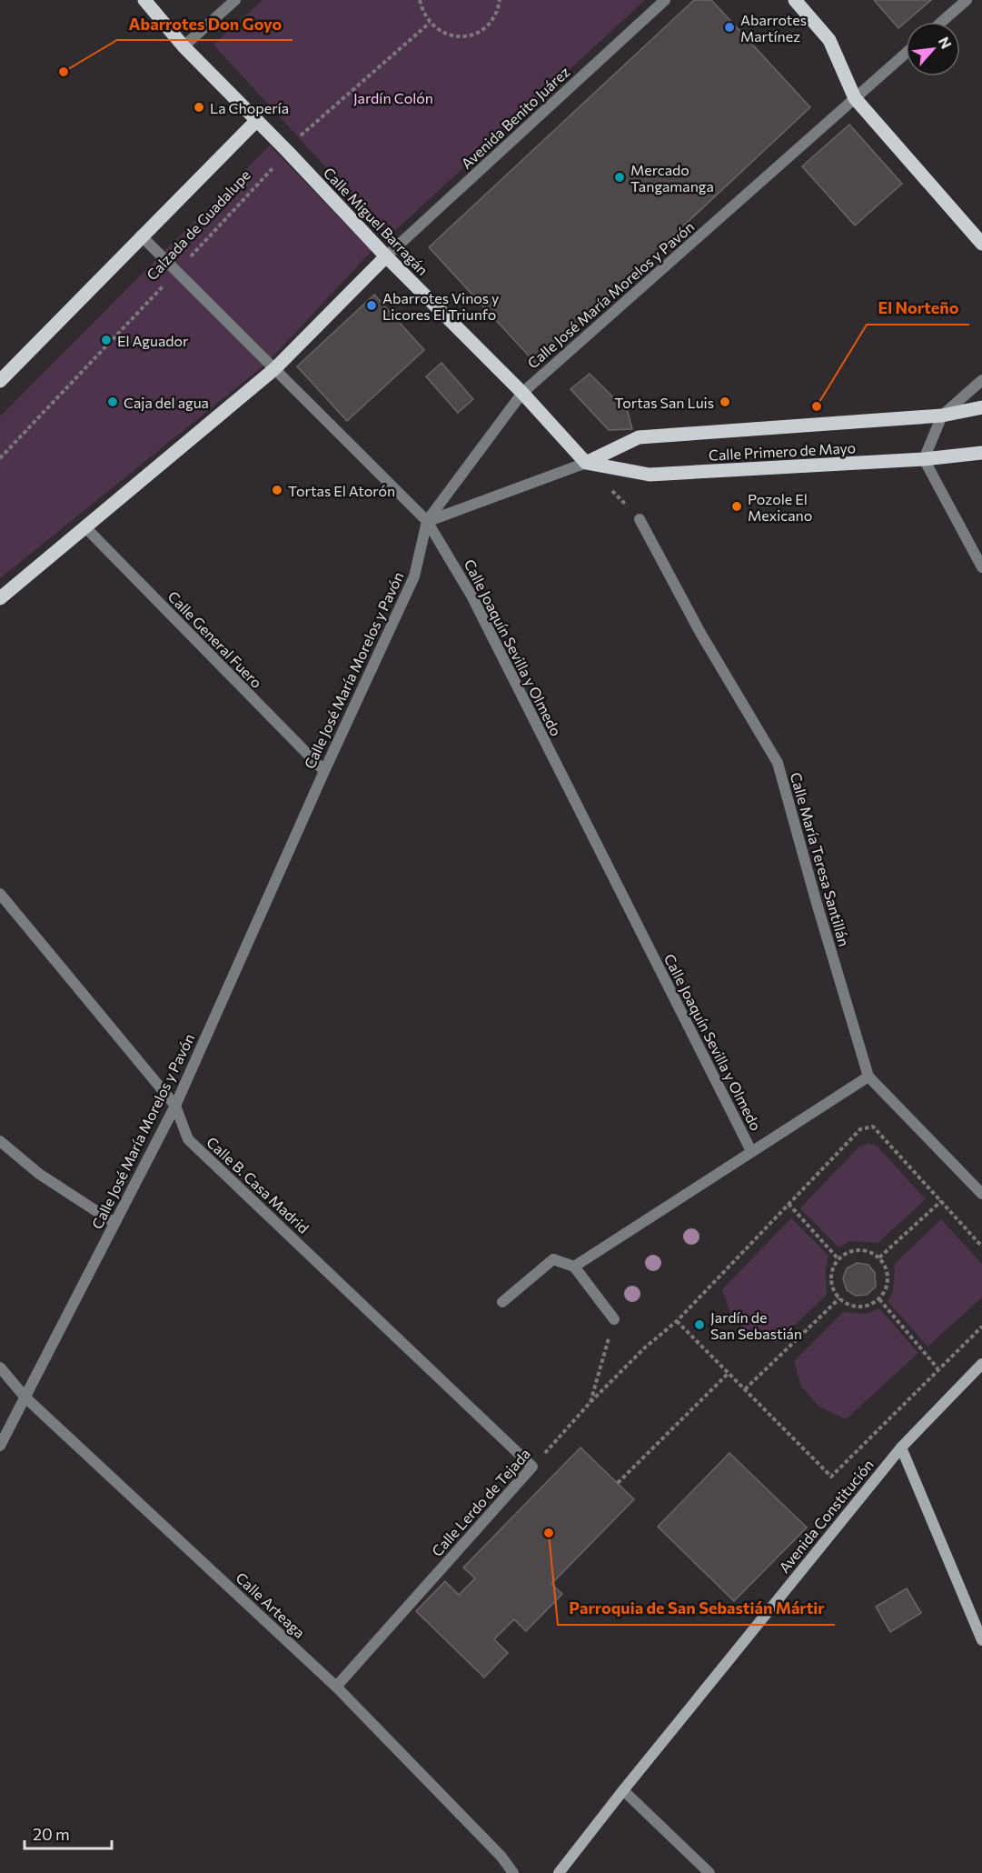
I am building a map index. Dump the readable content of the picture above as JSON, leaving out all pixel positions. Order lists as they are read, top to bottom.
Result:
{
  "streets": {
    "main road": [
      "Calle Miguel Barragán",
      "Calzada de Guadalupe",
      "Calle Primero de Mayo",
      "Avenida Constitución"
    ],
    "street": [
      "Avenida Benito Juárez",
      "Calle José María Morelos y Pavón",
      "Calle General Fuero",
      "Calle Joaquín Sevilla y Olmedo",
      "Calle María Teresa Santillán",
      "Calle B. Casa Madrid",
      "Calle Lerdo de Tejada",
      "Calle Arteaga"
    ]
  },
  "crossings": [
    ["Avenida Benito Juárez", "Calle Miguel Barragán"],
    ["Calle Miguel Barragán", "Calzada de Guadalupe"],
    ["Calle Miguel Barragán", "Calle José María Morelos y Pavón"],
    ["Calle Miguel Barragán", "Calle Primero de Mayo"],
    ["Calzada de Guadalupe", "Calle Joaquín Sevilla y Olmedo"],
    ["Calle José María Morelos y Pavón", "Calle Primero de Mayo"],
    ["Calle José María Morelos y Pavón", "Calle General Fuero"],
    ["Calle José María Morelos y Pavón", "Calle Joaquín Sevilla y Olmedo"],
    ["Calle José María Morelos y Pavón", "Calle B. Casa Madrid"],
    ["Calle José María Morelos y Pavón", "Calle Arteaga"],
    ["Calle Primero de Mayo", "Calle Joaquín Sevilla y Olmedo"],
    ["Calle B. Casa Madrid", "Calle Lerdo de Tejada"],
    ["Calle Lerdo de Tejada", "Calle Arteaga"]
  ],
  "parks": ["Jardín Colón"],
  "places": [
    "Abarrotes Martínez",
    "Abarrotes Don Goyo",
    "La Chopería",
    "Mercado Tangamanga",
    "Abarrotes Vinos y Licores El Triunfo",
    "El Aguador",
    "Caja del agua",
    "Tortas San Luis",
    "El Norteño",
    "Tortas El Atorón",
    "Pozole El Mexicano",
    "Jardín de San Sebastián",
    "Parroquia de San Sebastián Mártir"
  ],
  "scale_bar": "20 m",
  "north": "top right"
}
